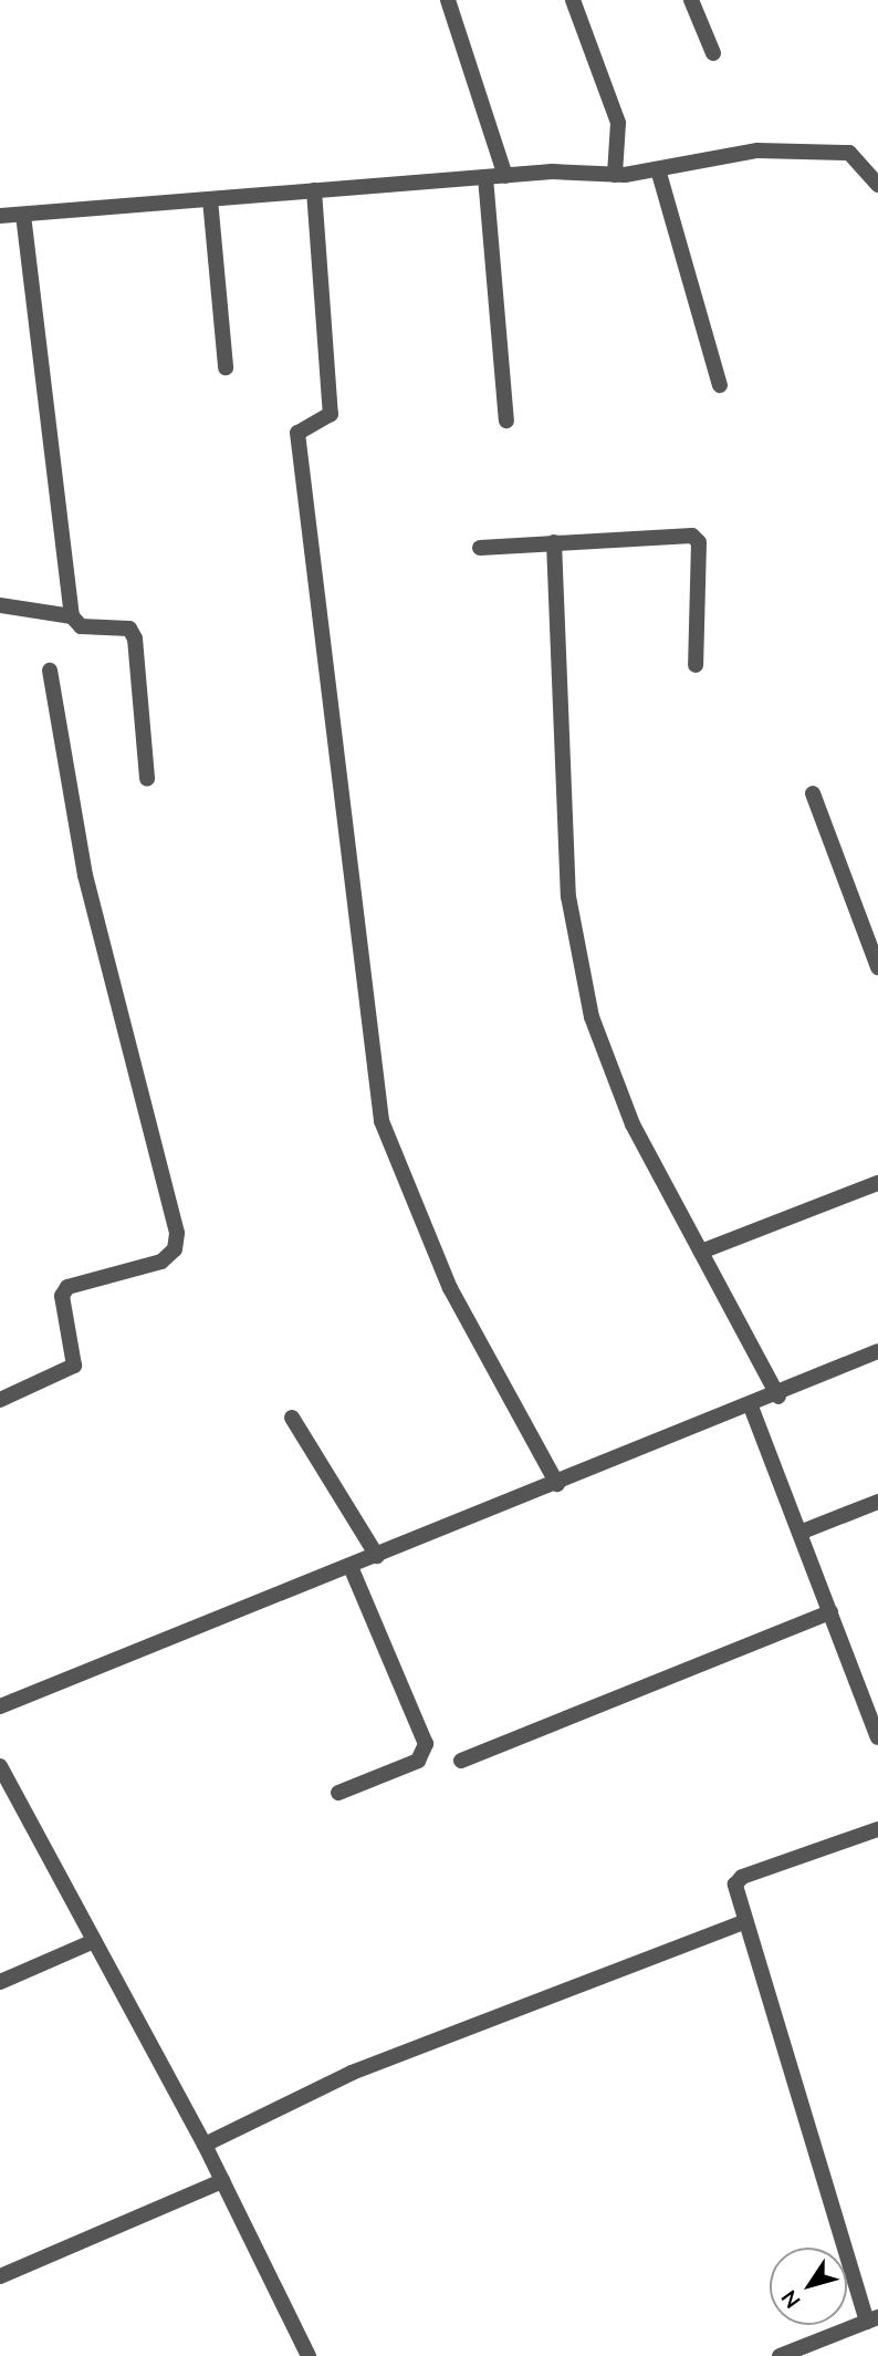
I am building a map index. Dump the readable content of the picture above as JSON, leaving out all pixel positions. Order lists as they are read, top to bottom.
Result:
{
  "north": "bottom left"
}
